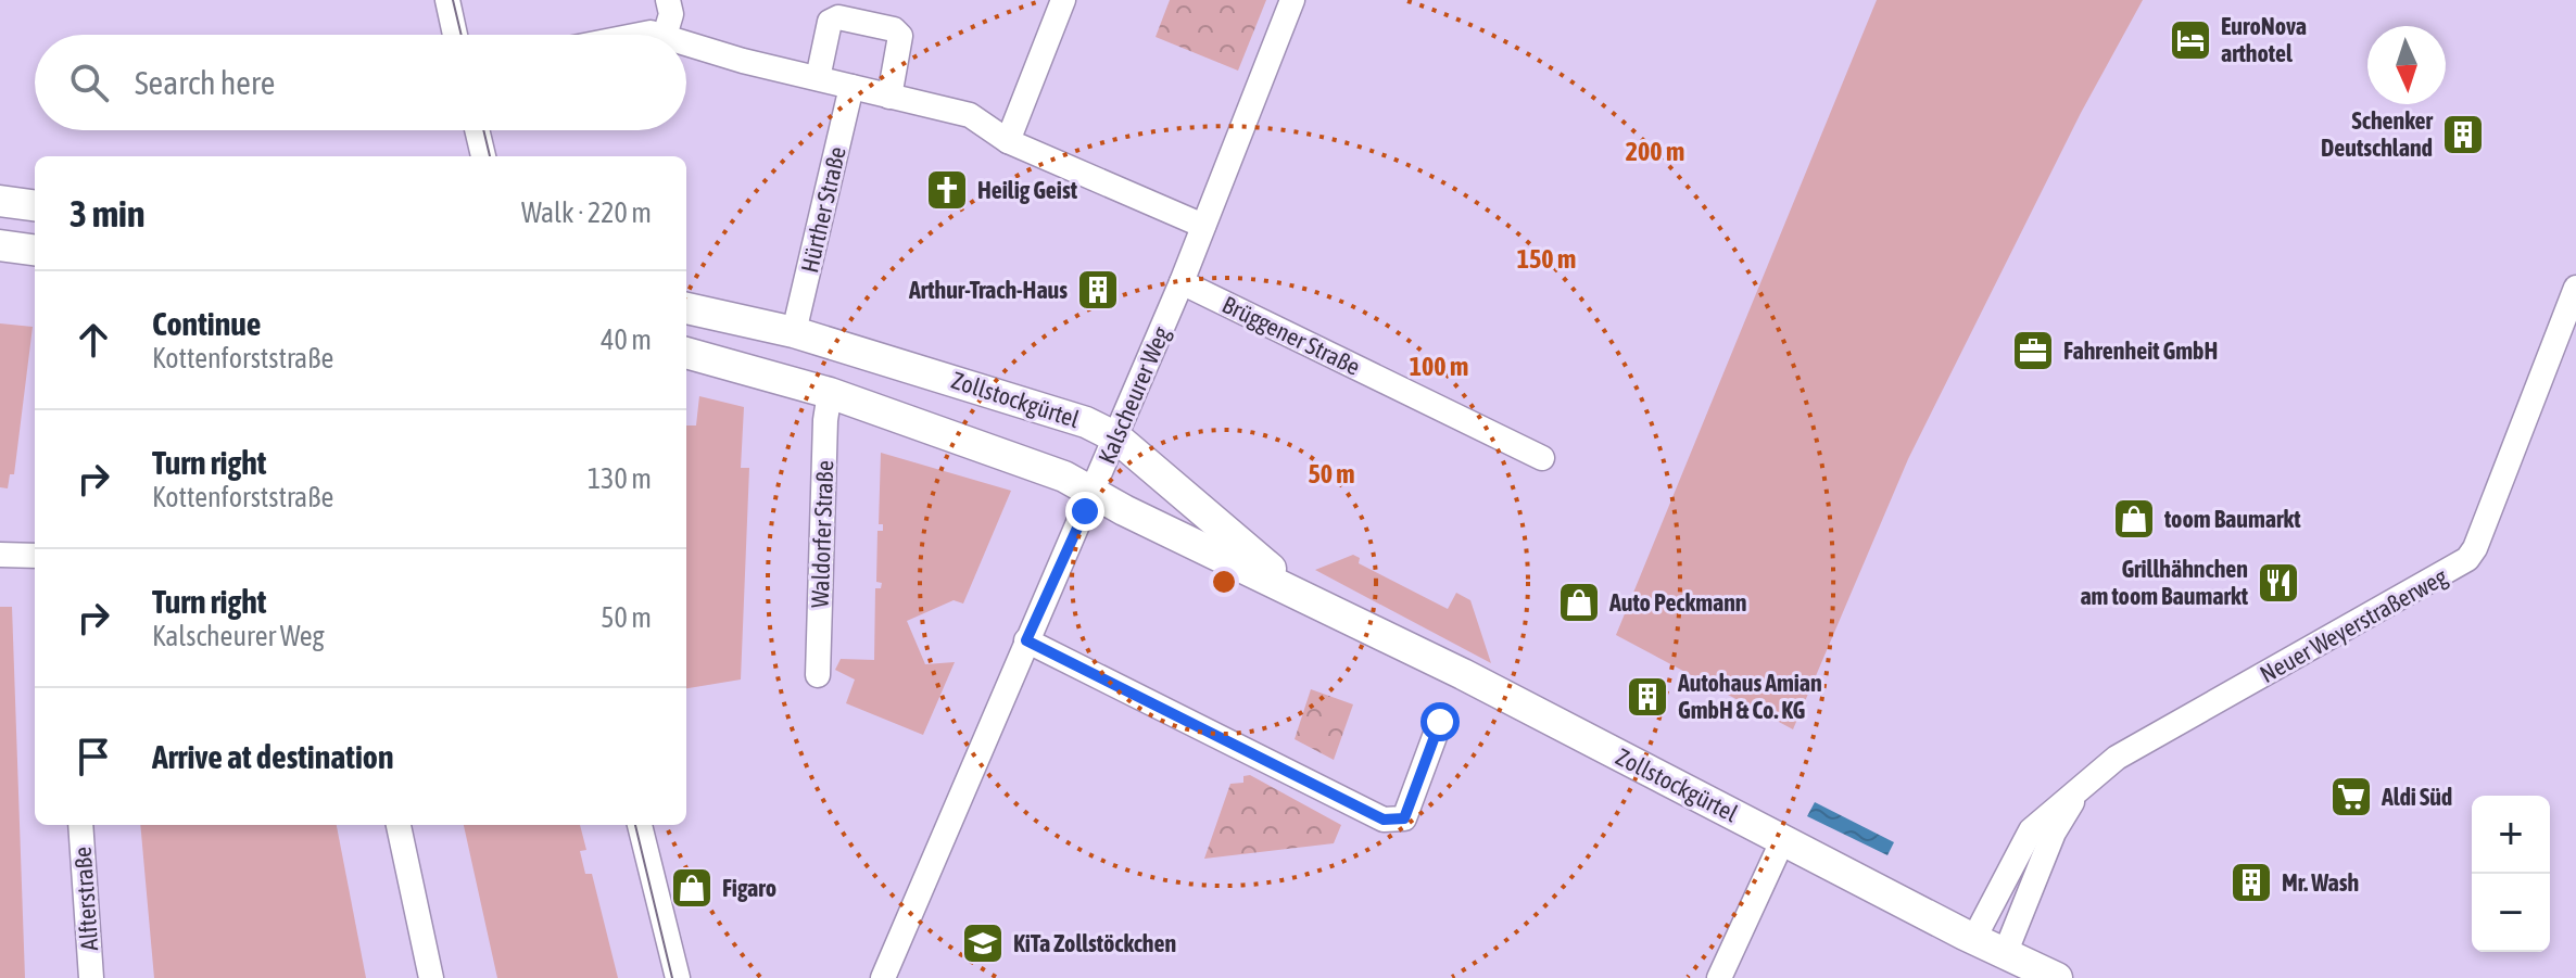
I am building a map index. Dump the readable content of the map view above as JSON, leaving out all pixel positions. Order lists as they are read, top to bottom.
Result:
{
  "streets": {
    "main road": ["Zollstockgürtel"],
    "street": [
      "Hürther Straße",
      "Brüggener Straße",
      "Kalscheurer Weg",
      "Waldorfer Straße",
      "Neuer Weyerstraßerweg",
      "Alfterstraße"
    ]
  },
  "crossings": [
    ["Hürther Straße", "Zollstockgürtel"],
    ["Brüggener Straße", "Kalscheurer Weg"],
    ["Kalscheurer Weg", "Zollstockgürtel"],
    ["Zollstockgürtel", "Waldorfer Straße"],
    ["Zollstockgürtel", "Neuer Weyerstraßerweg"]
  ],
  "places": {
    "hotel": ["EuroNova arthotel"],
    "building": [
      "Schenker Deutschland",
      "Arthur-Trach-Haus",
      "Autohaus Amian GmbH & Co. KG",
      "Mr. Wash"
    ],
    "church": ["Heilig Geist"],
    "office": ["Fahrenheit GmbH"],
    "shop": ["toom Baumarkt", "Auto Peckmann", "Figaro"],
    "restaurant": ["Grillhähnchen am toom Baumarkt"],
    "supermarket": ["Aldi Süd"],
    "school or university": ["KiTa Zollstöckchen"]
  },
  "north": "bottom",
  "page": {
    "search": "Search here",
    "heading": ["3 min", "Walk · 220 m"],
    "list": [
      ["Continue", "Kottenforststraße", "40 m"],
      ["Turn right", "Kottenforststraße", "130 m"],
      ["Turn right", "Kalscheurer Weg", "50 m"],
      "Arrive at destination"
    ],
    "map_buttons": ["+", "−"]
  },
  "rings": [
    "200 m",
    "150 m",
    "100 m",
    "50 m"
  ]
}
